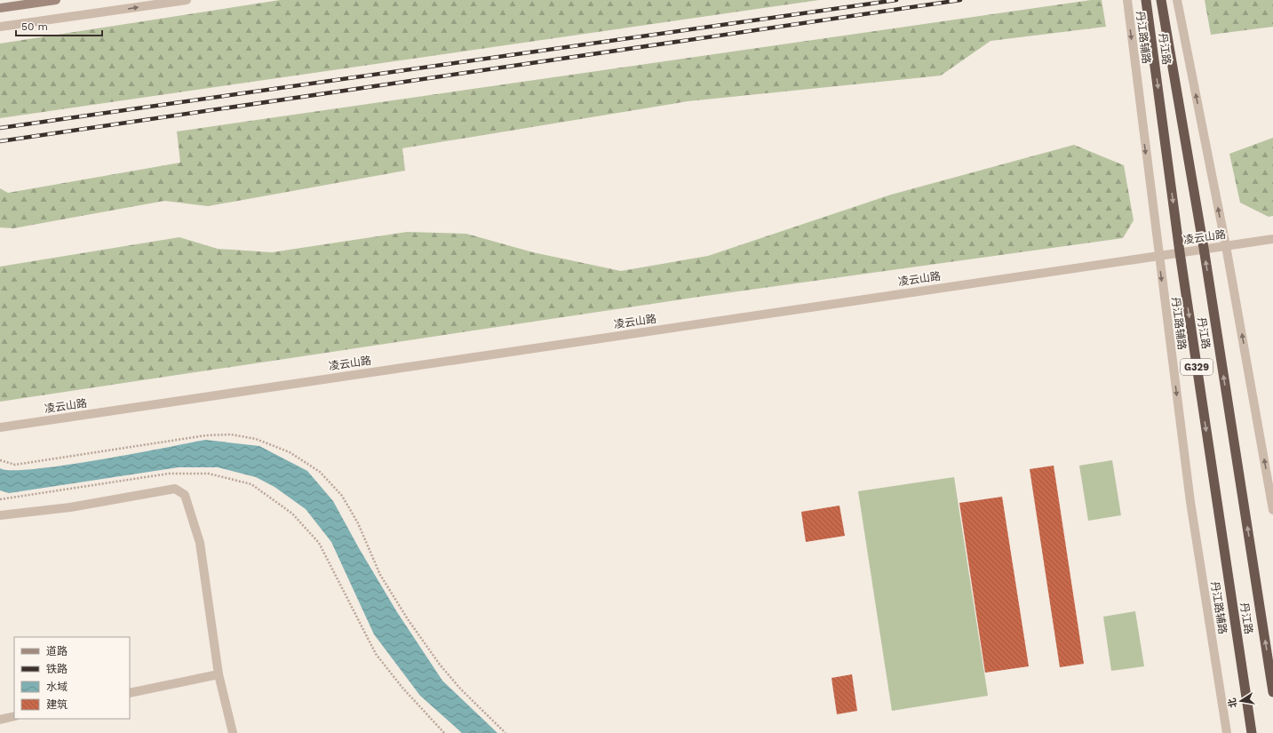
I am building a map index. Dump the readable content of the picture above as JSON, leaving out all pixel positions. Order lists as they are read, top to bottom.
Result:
{
  "streets": {
    "highway": ["丹江路", "G329"],
    "street": ["丹江路辅路", "凌云山路"]
  },
  "crossings": [
    ["丹江路辅路", "凌云山路"],
    ["丹江路", "凌云山路"]
  ],
  "legend": [
    "道路",
    "铁路",
    "水域",
    "建筑"
  ],
  "scale_bar": "50 m",
  "north": "left"
}
